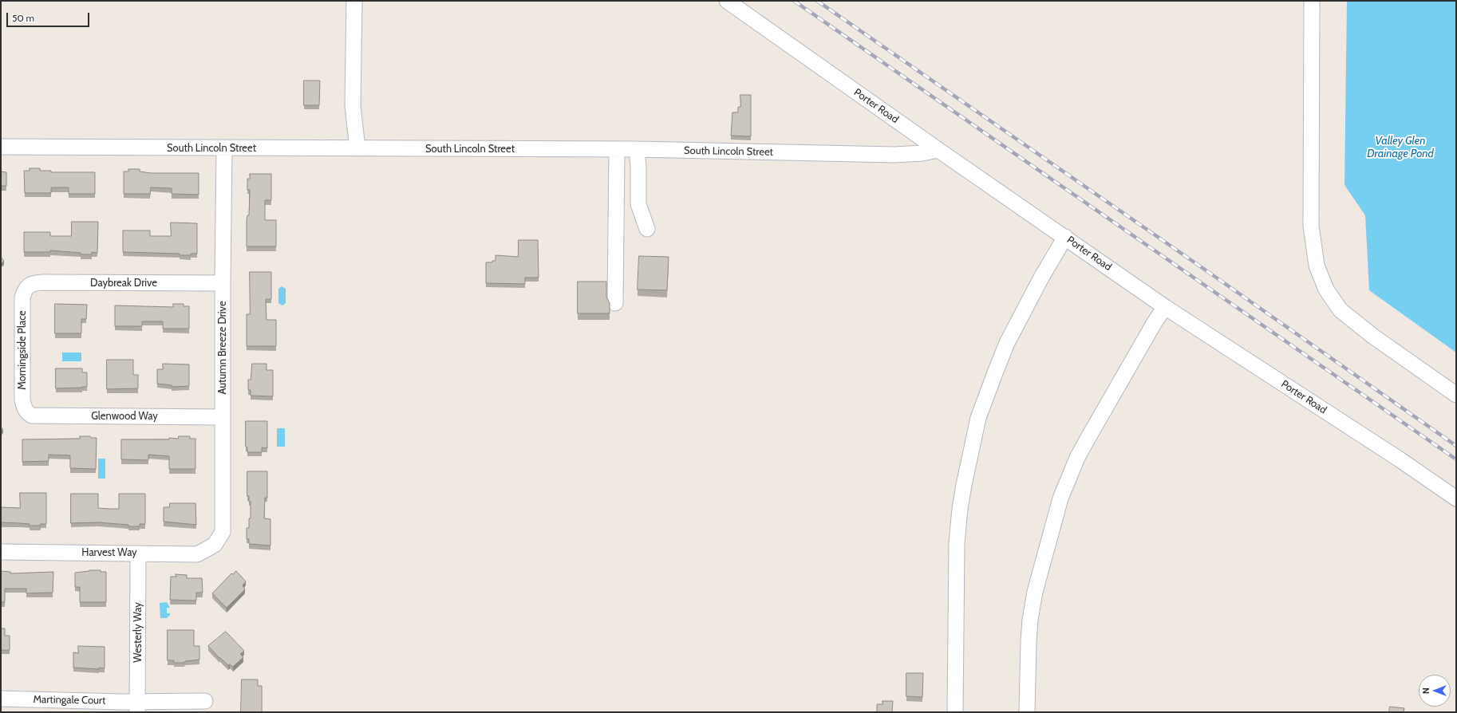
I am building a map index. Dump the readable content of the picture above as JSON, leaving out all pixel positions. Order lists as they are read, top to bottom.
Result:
{
  "streets": {
    "street": [
      "Porter Road",
      "South Lincoln Street",
      "Daybreak Drive",
      "Autumn Breeze Drive",
      "Morningside Place",
      "Glenwood Way",
      "Harvest Way",
      "Westerly Way",
      "Martingale Court"
    ]
  },
  "crossings": [
    ["Porter Road", "South Lincoln Street"],
    ["South Lincoln Street", "Autumn Breeze Drive"],
    ["Daybreak Drive", "Autumn Breeze Drive"],
    ["Daybreak Drive", "Morningside Place"],
    ["Autumn Breeze Drive", "Glenwood Way"],
    ["Autumn Breeze Drive", "Harvest Way"],
    ["Morningside Place", "Glenwood Way"],
    ["Harvest Way", "Westerly Way"],
    ["Westerly Way", "Martingale Court"]
  ],
  "water": ["Valley Glen Drainage Pond"],
  "scale_bar": "50 m",
  "north": "left"
}
